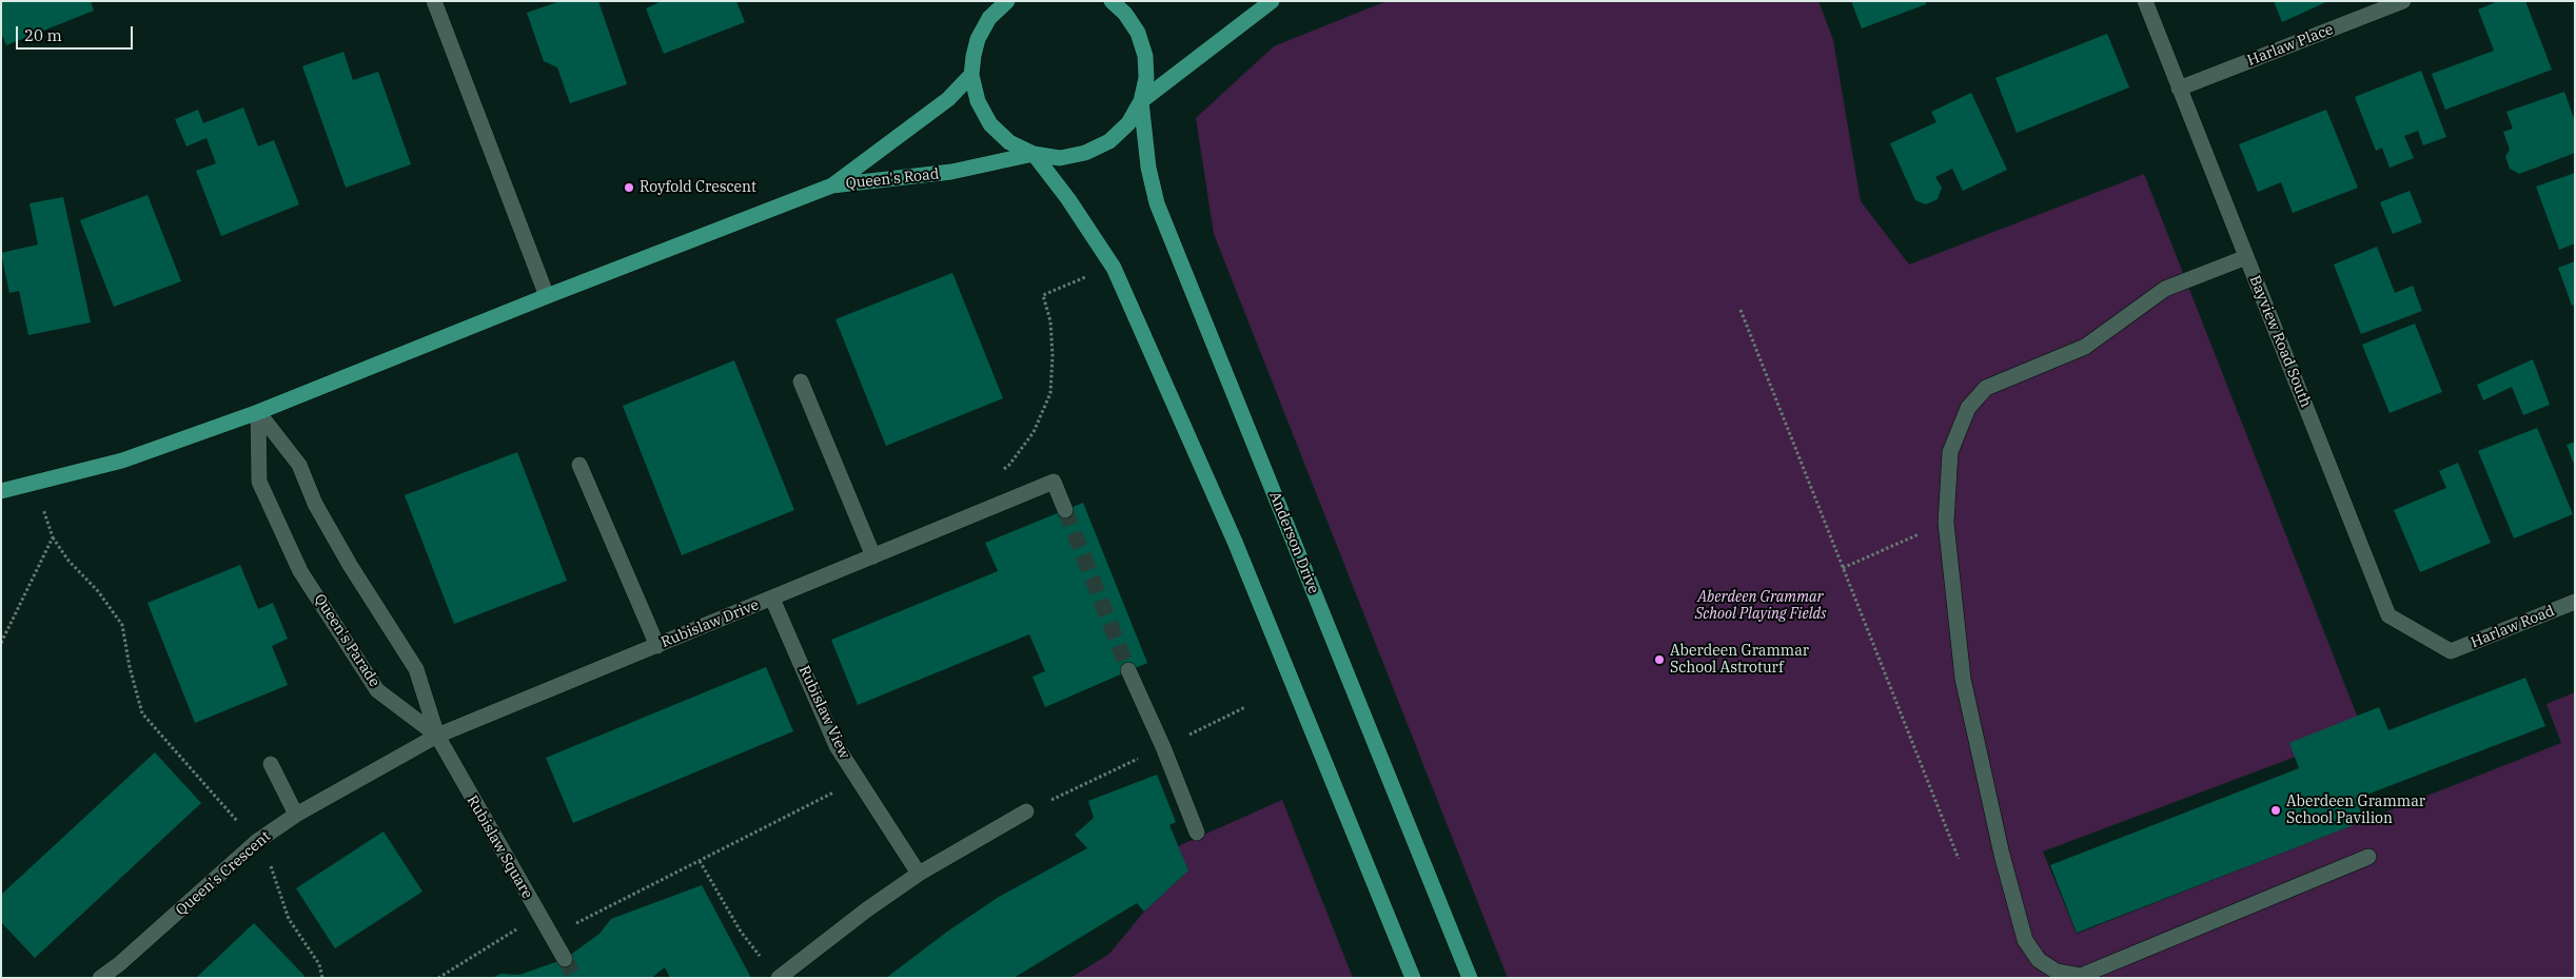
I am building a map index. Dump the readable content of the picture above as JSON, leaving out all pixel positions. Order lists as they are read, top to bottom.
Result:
{
  "streets": {
    "main road": ["Queen's Road", "Anderson Drive"],
    "street": [
      "Harlaw Place",
      "Bayview Road South",
      "Rubislaw Drive",
      "Harlaw Road",
      "Queen's Parade",
      "Rubislaw View",
      "Rubislaw Square",
      "Queen's Crescent"
    ]
  },
  "crossings": [
    ["Harlaw Place", "Bayview Road South"],
    ["Bayview Road South", "Harlaw Road"],
    ["Rubislaw Drive", "Queen's Parade"],
    ["Rubislaw Drive", "Rubislaw View"],
    ["Rubislaw Drive", "Rubislaw Square"],
    ["Rubislaw Drive", "Queen's Crescent"],
    ["Queen's Parade", "Rubislaw Square"],
    ["Queen's Parade", "Queen's Crescent"],
    ["Rubislaw Square", "Queen's Crescent"]
  ],
  "parks": ["Aberdeen Grammar School Playing Fields"],
  "places": ["Royfold Crescent", "Aberdeen Grammar School Astroturf", "Aberdeen Grammar School Pavilion"],
  "scale_bar": "20 m"
}
